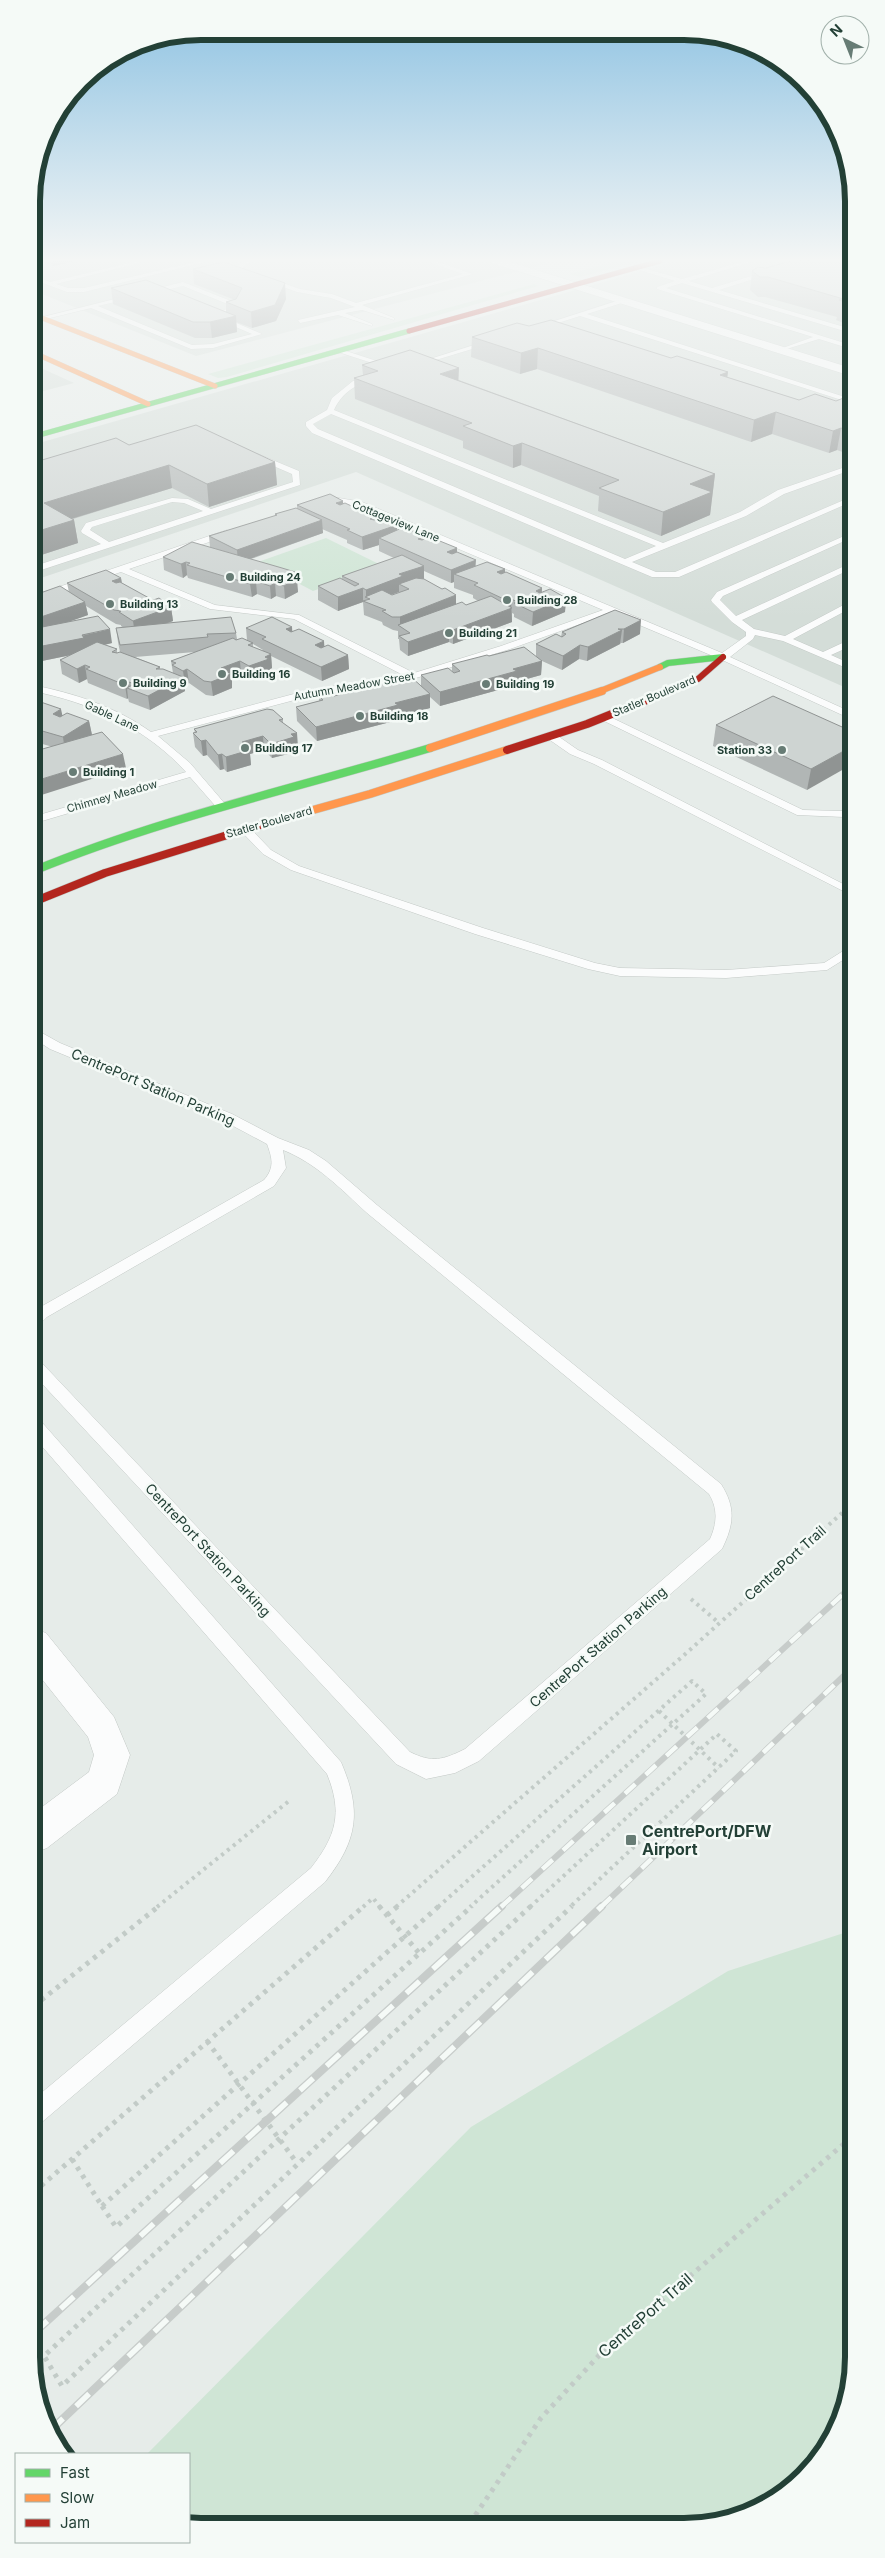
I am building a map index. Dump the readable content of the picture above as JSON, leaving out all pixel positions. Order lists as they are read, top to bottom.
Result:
{
  "streets": {
    "street": ["Statler Boulevard"],
    "lane": [
      "Cottageview Lane",
      "Autumn Meadow Street",
      "Gable Lane",
      "Chimney Meadow",
      "CentrePort Station Parking"
    ],
    "path": ["CentrePort Trail"]
  },
  "crossings": [
    ["Cottageview Lane", "Autumn Meadow Street"],
    ["Cottageview Lane", "Statler Boulevard"],
    ["Autumn Meadow Street", "Gable Lane"],
    ["Statler Boulevard", "Gable Lane"],
    ["Gable Lane", "Chimney Meadow"]
  ],
  "places": {
    "other": [
      "Building 24",
      "Building 28",
      "Building 13",
      "Building 21",
      "Building 16",
      "Building 9",
      "Building 19",
      "Building 18",
      "Building 17",
      "Station 33",
      "Building 1"
    ],
    "transit": ["CentrePort/DFW Airport"]
  },
  "legend": ["Fast", "Slow", "Jam"],
  "north": "top left"
}
